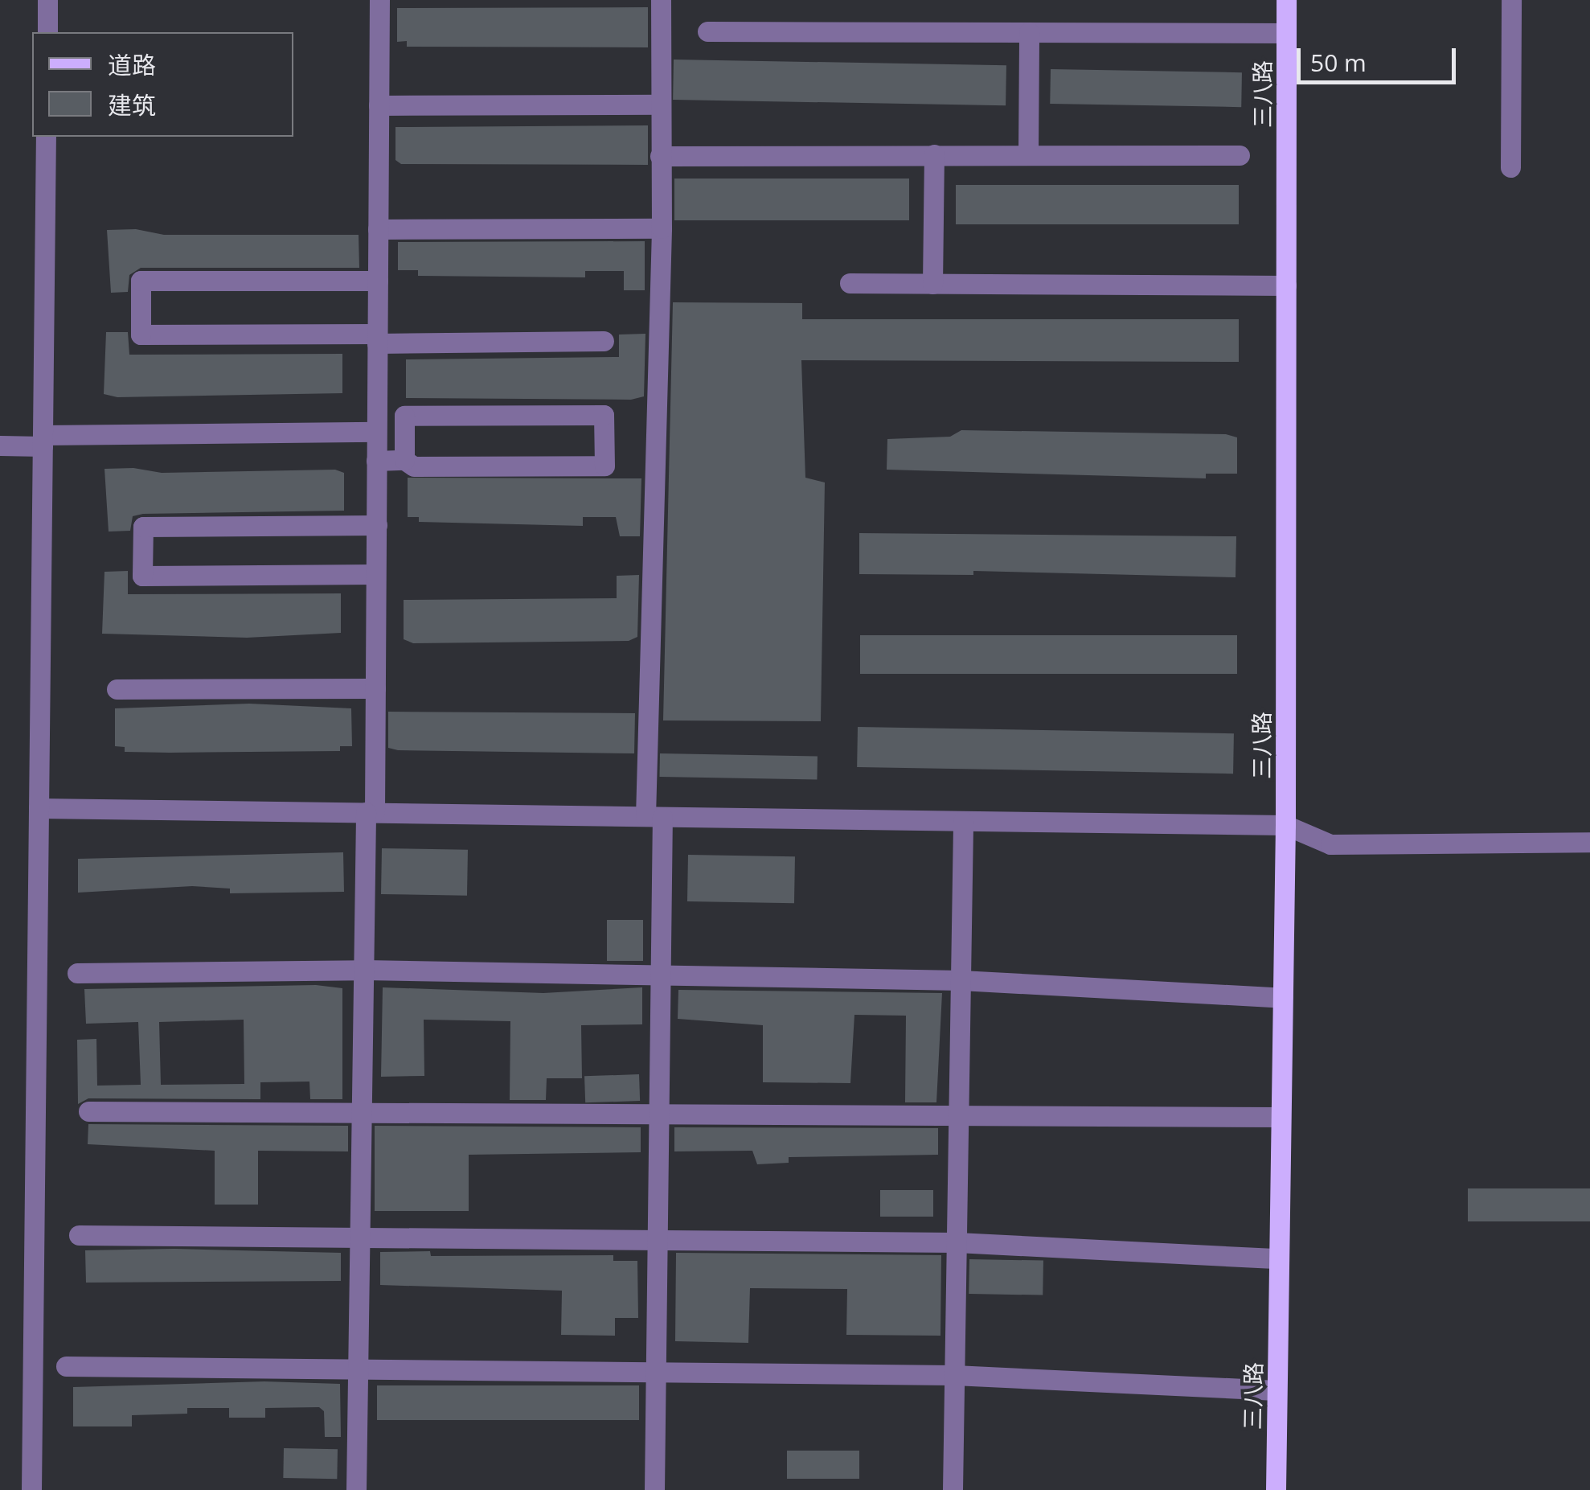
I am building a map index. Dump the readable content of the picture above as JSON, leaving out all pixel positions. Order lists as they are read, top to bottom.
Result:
{
  "streets": {
    "main road": ["三八路"]
  },
  "legend": ["道路", "建筑"],
  "scale_bar": "50 m"
}
